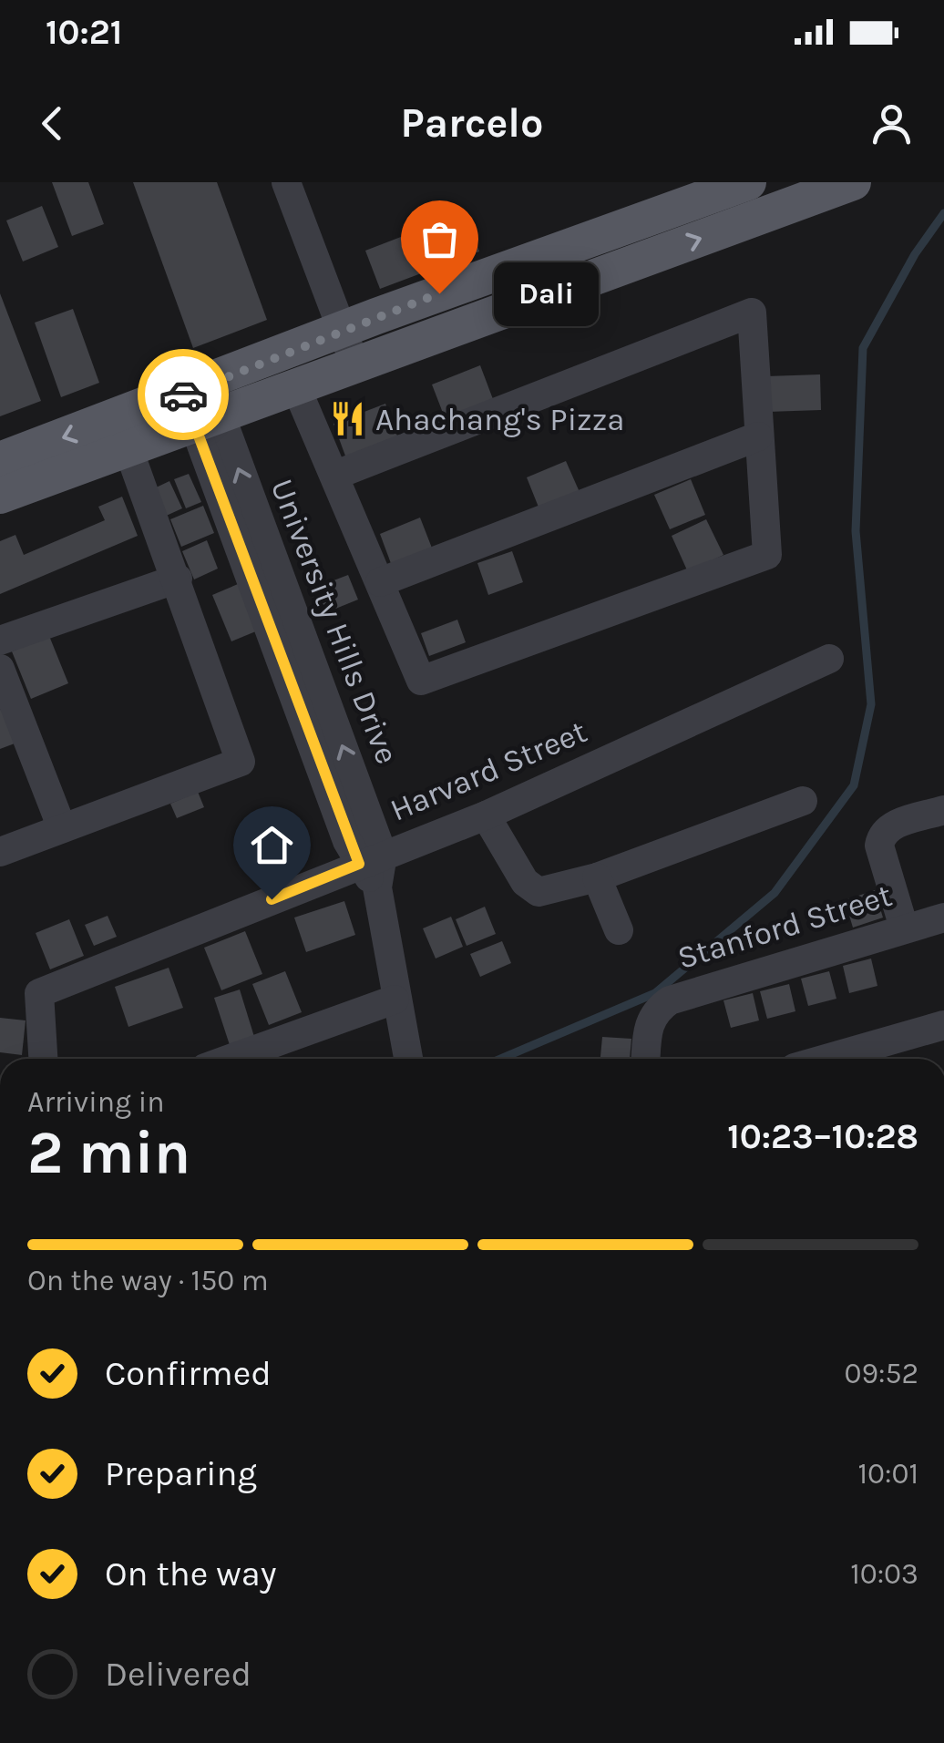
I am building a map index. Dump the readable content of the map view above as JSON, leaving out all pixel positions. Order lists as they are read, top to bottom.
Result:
{
  "streets": {
    "street": ["University Hills Drive", "Harvard Street", "Stanford Street"]
  },
  "crossings": [
    ["University Hills Drive", "Harvard Street"]
  ],
  "places": {
    "other": ["Dali"],
    "restaurant": ["Ahachang's Pizza"]
  },
  "page": {
    "status": "10:21",
    "header": "Parcelo",
    "bubble": "Dali",
    "heading": ["2 min", "Arriving in", "10:23–10:28"],
    "bar": "On the way · 150 m",
    "list": [
      ["Confirmed", "09:52"],
      ["Preparing", "10:01"],
      ["On the way", "10:03"],
      "Delivered"
    ]
  }
}
